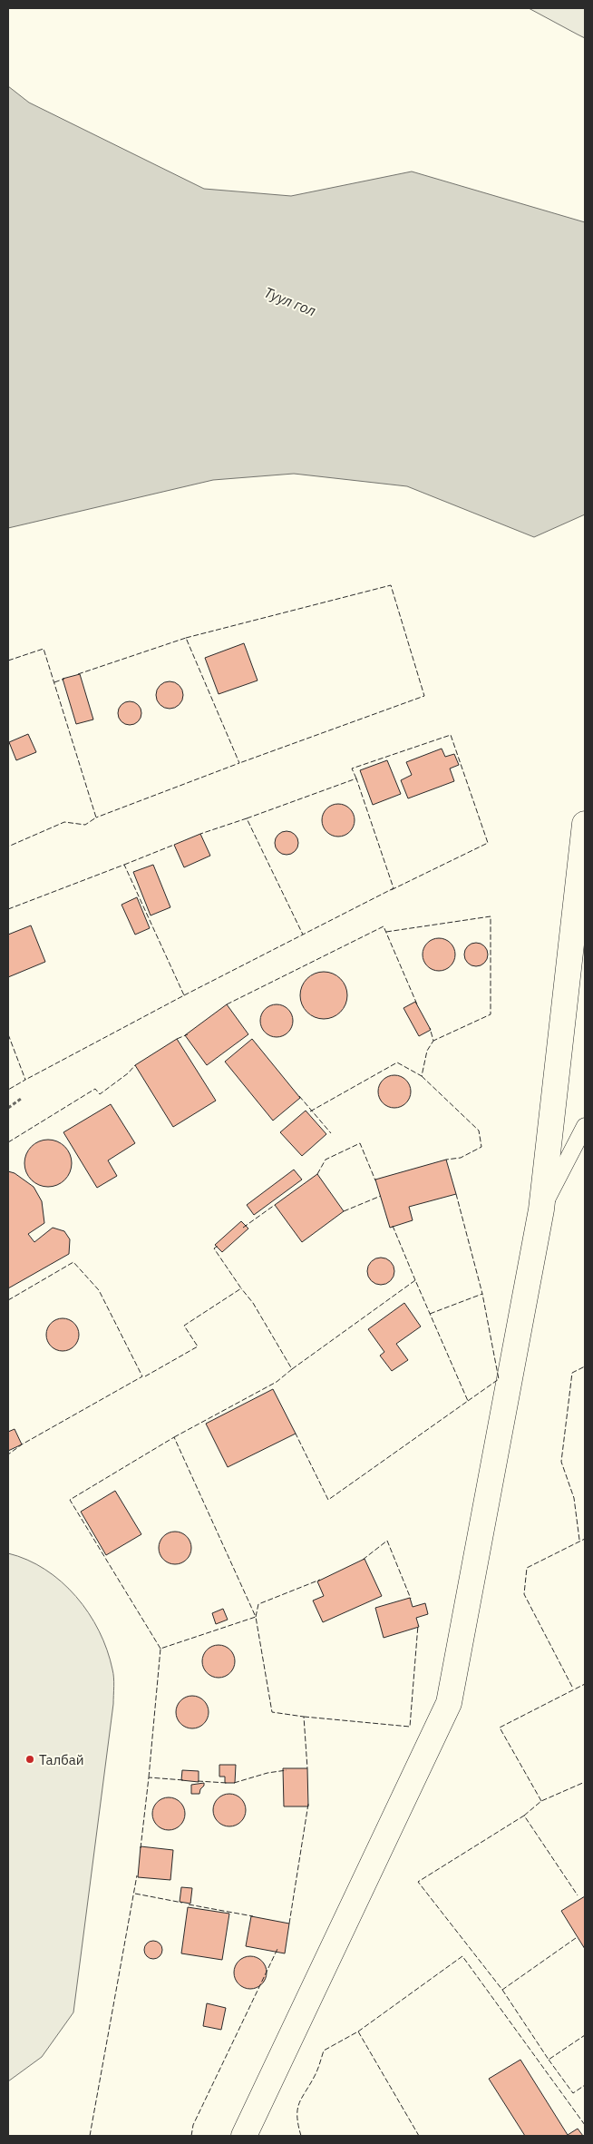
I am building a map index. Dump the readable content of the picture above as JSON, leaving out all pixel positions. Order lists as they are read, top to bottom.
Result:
{
  "water": ["Туул гол"],
  "places": ["Талбай"]
}
